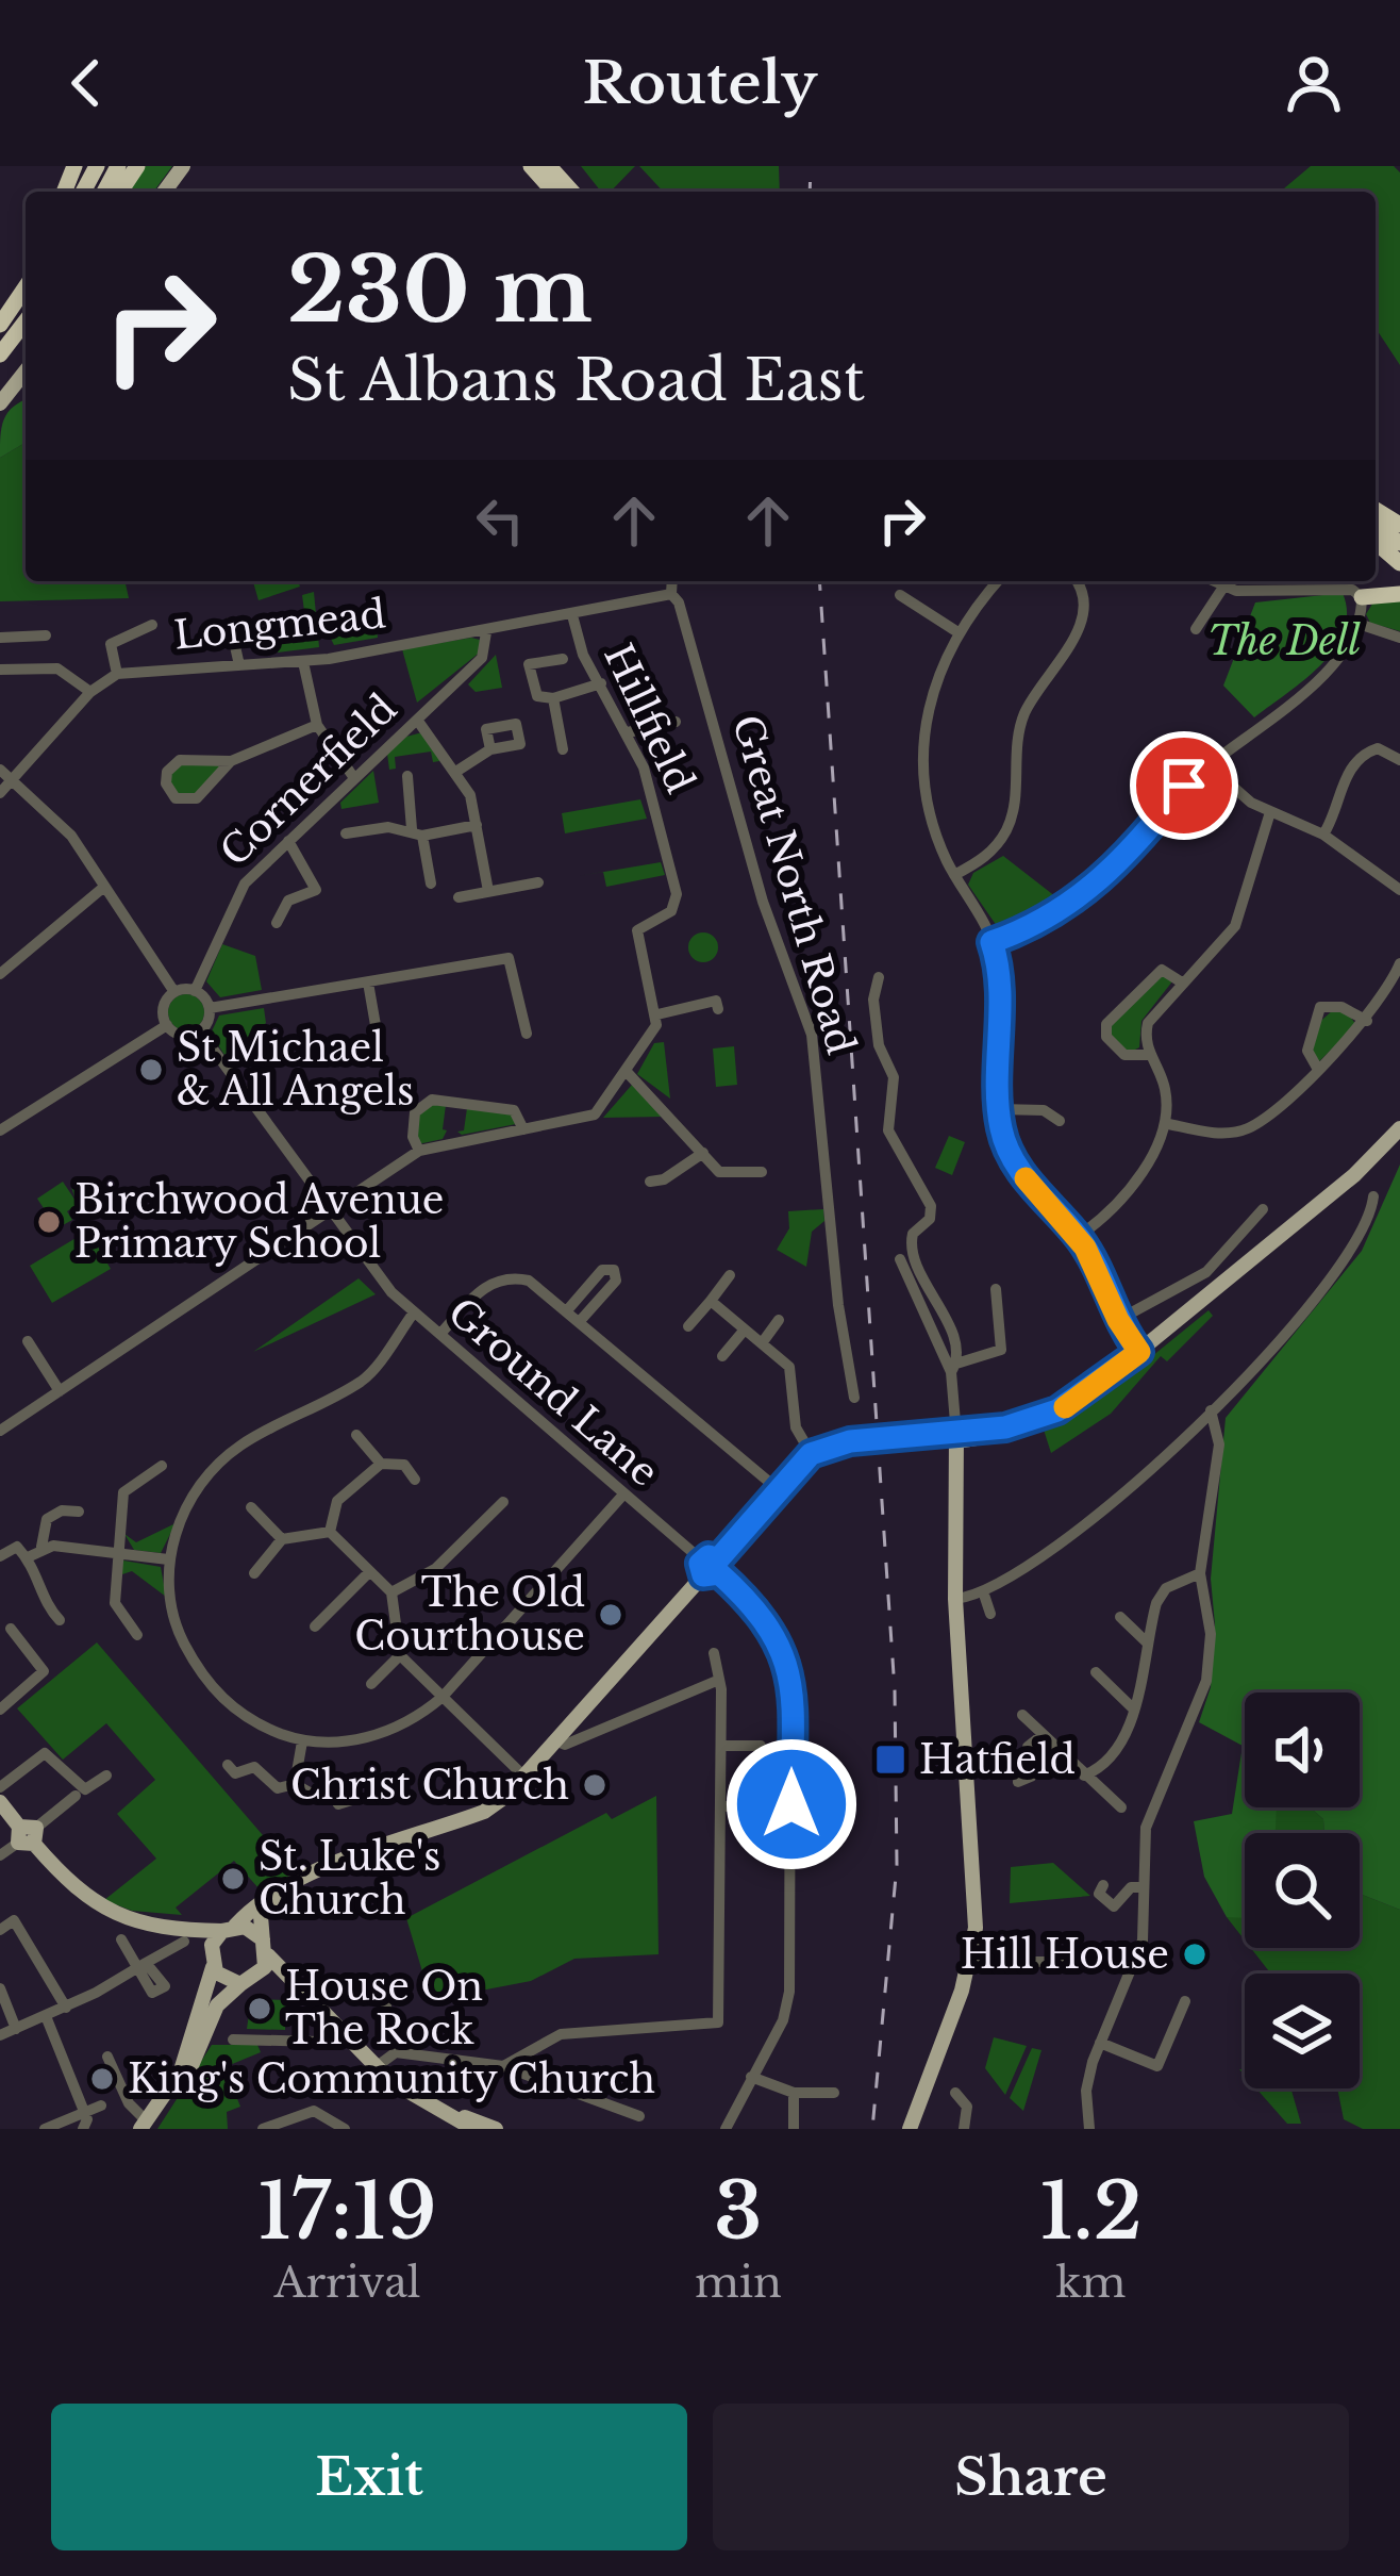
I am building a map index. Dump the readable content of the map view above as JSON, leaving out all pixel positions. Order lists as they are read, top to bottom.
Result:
{
  "streets": {
    "street": [
      "Longmead",
      "Hillfield",
      "Cornerfield",
      "Great North Road",
      "Ground Lane"
    ]
  },
  "crossings": [
    ["Longmead", "Hillfield"],
    ["Longmead", "Cornerfield"],
    ["Longmead", "Great North Road"],
    ["Cornerfield", "Ground Lane"]
  ],
  "parks": ["The Dell"],
  "places": {
    "other": [
      "St Michael & All Angels",
      "Birchwood Avenue Primary School",
      "The Old Courthouse",
      "Christ Church",
      "St. Luke's Church",
      "Hill House",
      "House On The Rock",
      "King's Community Church"
    ],
    "transit": ["Hatfield"]
  },
  "page": {
    "header": "Routely",
    "turn": ["230 m", "St Albans Road East"],
    "eta": [
      "17:19",
      "Arrival",
      "3",
      "min",
      "1.2",
      "km"
    ],
    "buttons": ["Exit", "Share"]
  }
}
